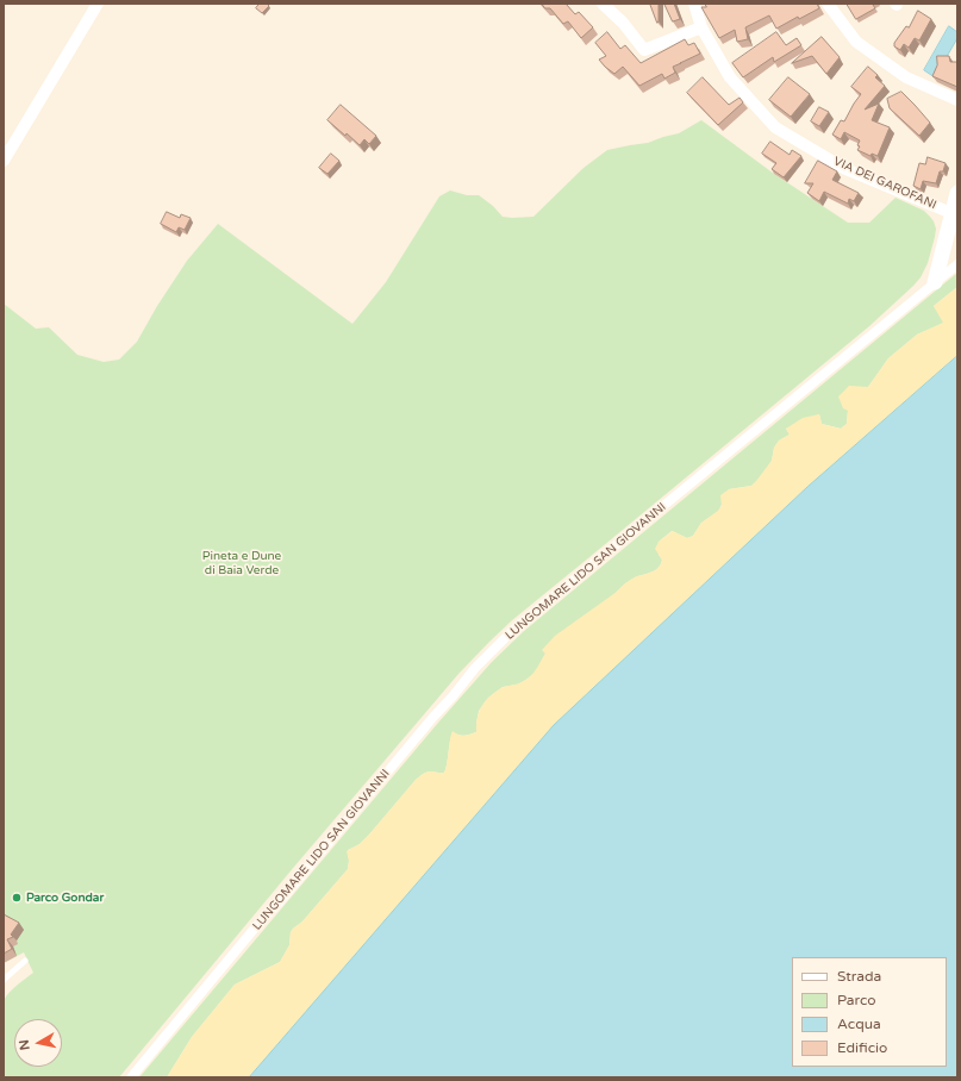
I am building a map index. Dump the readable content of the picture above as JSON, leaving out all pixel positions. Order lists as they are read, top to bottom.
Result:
{
  "streets": {
    "street": ["VIA DEI GAROFANI", "LUNGOMARE LIDO SAN GIOVANNI"]
  },
  "parks": ["Pineta e Dune di Baia Verde"],
  "places": ["Parco Gondar"],
  "legend": [
    "Strada",
    "Parco",
    "Acqua",
    "Edificio"
  ],
  "north": "left"
}
